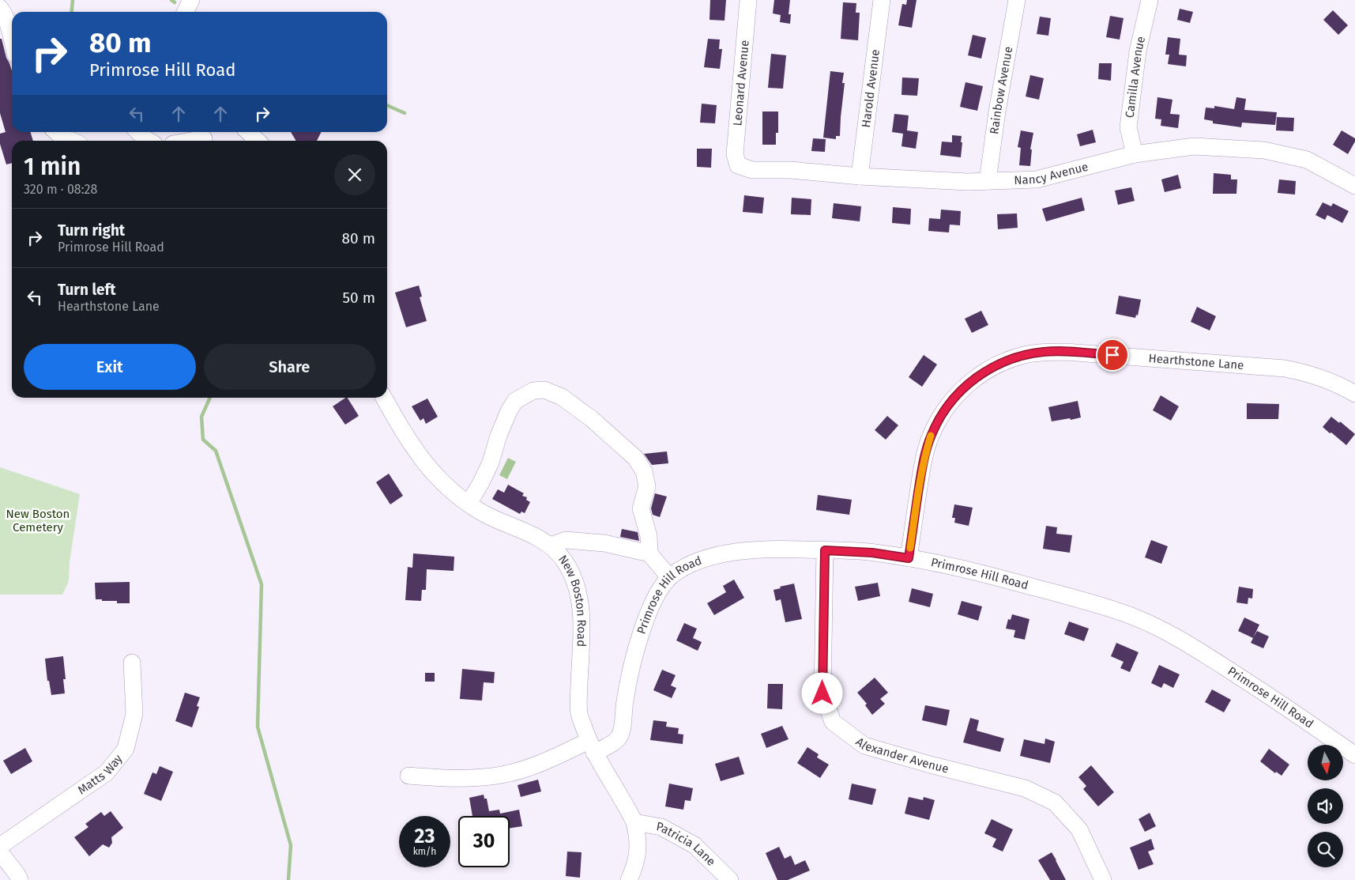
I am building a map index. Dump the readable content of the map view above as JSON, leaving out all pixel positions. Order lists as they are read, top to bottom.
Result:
{
  "streets": {
    "street": [
      "Camilla Avenue",
      "Leonard Avenue",
      "Harold Avenue",
      "Rainbow Avenue",
      "Nancy Avenue",
      "Hearthstone Lane",
      "Primrose Hill Road",
      "New Boston Road",
      "Alexander Avenue",
      "Matts Way",
      "Patricia Lane"
    ]
  },
  "crossings": [
    ["Camilla Avenue", "Nancy Avenue"],
    ["Leonard Avenue", "Nancy Avenue"],
    ["Harold Avenue", "Nancy Avenue"],
    ["Rainbow Avenue", "Nancy Avenue"],
    ["Hearthstone Lane", "Primrose Hill Road"],
    ["Primrose Hill Road", "New Boston Road"],
    ["Primrose Hill Road", "Alexander Avenue"],
    ["New Boston Road", "Patricia Lane"]
  ],
  "parks": ["New Boston Cemetery"],
  "north": "bottom",
  "page": {
    "turn": ["80 m", "Primrose Hill Road"],
    "heading": ["1 min", "320 m · 08:28"],
    "list": [
      {
        "name": "Turn right",
        "note": "Primrose Hill Road",
        "value": "80 m"
      },
      {
        "name": "Turn left",
        "note": "Hearthstone Lane",
        "value": "50 m"
      }
    ],
    "buttons": ["Exit", "Share"],
    "speed": "23 km/h",
    "limit": "30"
  }
}
